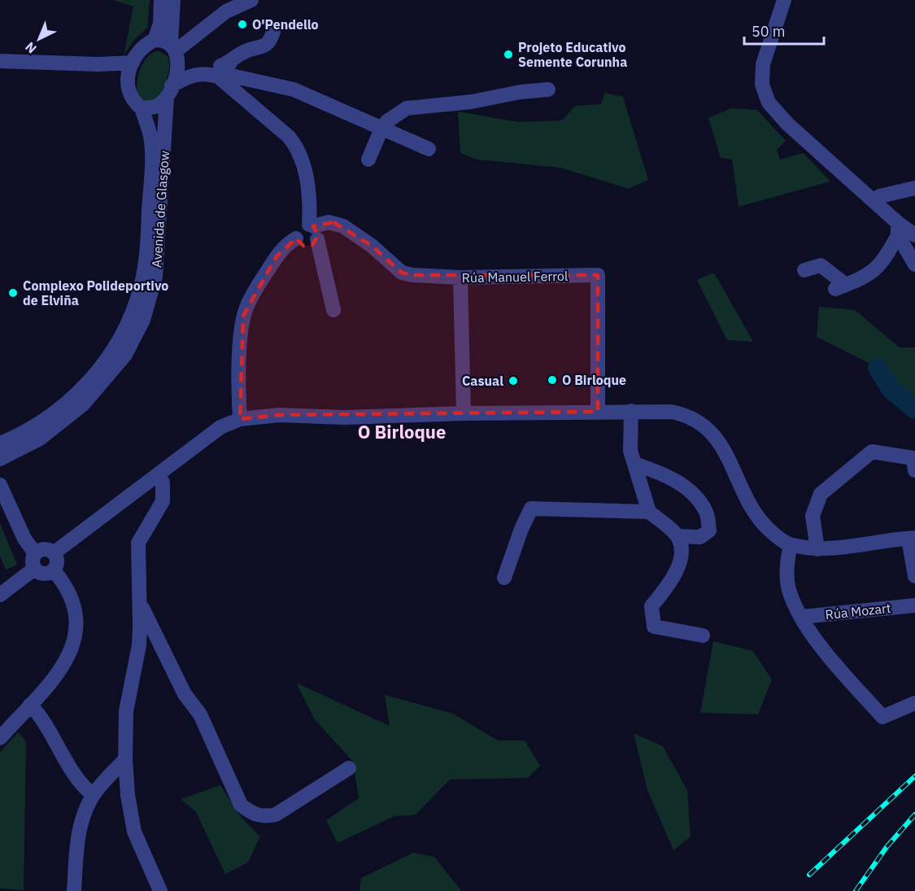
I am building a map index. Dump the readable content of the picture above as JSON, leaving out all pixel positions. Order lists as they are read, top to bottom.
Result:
{
  "streets": {
    "street": ["Avenida de Glasgow", "Rúa Manuel Ferrol", "Rúa Mozart"]
  },
  "districts": ["O Birloque"],
  "places": [
    "O'Pendello",
    "Projeto Educativo Semente Corunha",
    "Complexo Polideportivo de Elviña",
    "O Birloque",
    "Casual"
  ],
  "scale_bar": "50 m",
  "north": "bottom left"
}
